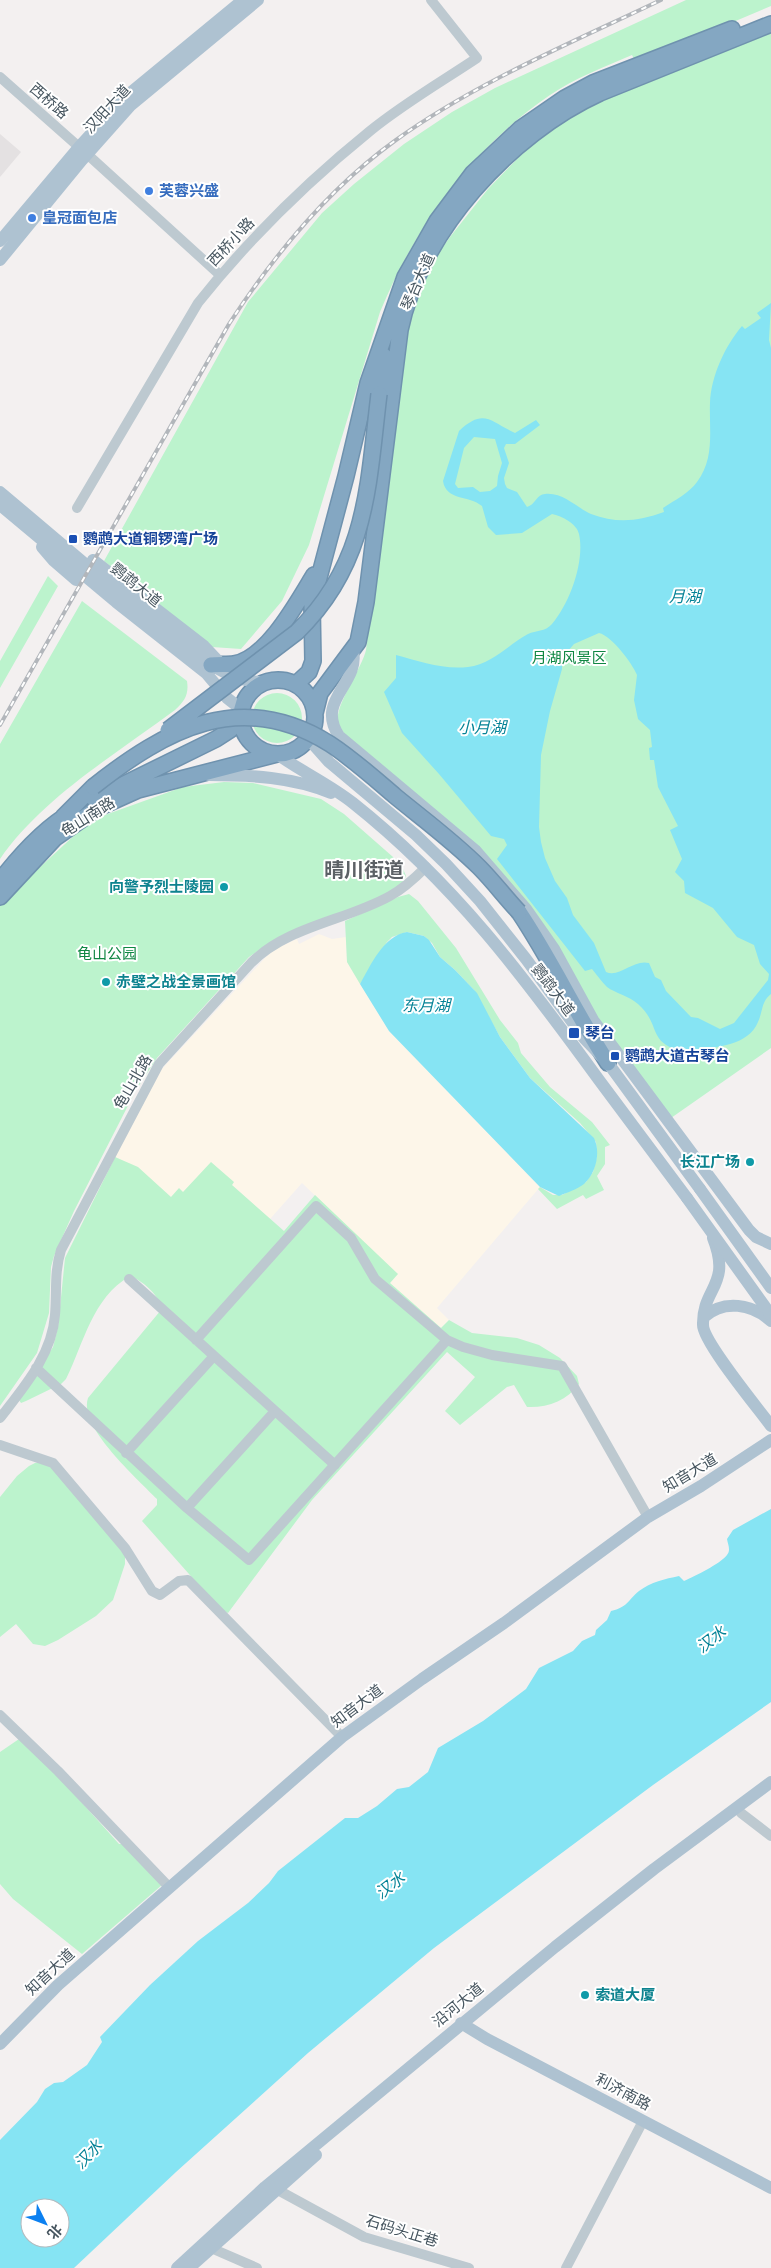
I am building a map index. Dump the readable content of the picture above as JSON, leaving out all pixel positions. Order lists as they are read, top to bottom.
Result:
{
  "streets": {
    "highway": ["琴台大道", "龟山南路"],
    "main road": [
      "汉阳大道",
      "鹦鹉大道",
      "知音大道",
      "沿河大道",
      "利济南路"
    ],
    "street": [
      "西桥路",
      "西桥小路",
      "龟山北路",
      "石码头正巷"
    ]
  },
  "crossings": [
    ["西桥路", "汉阳大道"],
    ["西桥路", "西桥小路"],
    ["琴台大道", "鹦鹉大道"],
    ["琴台大道", "龟山南路"],
    ["鹦鹉大道", "龟山南路"],
    ["鹦鹉大道", "龟山北路"],
    ["沿河大道", "利济南路"],
    ["沿河大道", "石码头正巷"]
  ],
  "districts": ["晴川街道"],
  "water": [
    "月湖",
    "小月湖",
    "东月湖",
    "汉水"
  ],
  "parks": ["月湖风景区", "龟山公园"],
  "places": {
    "other": [
      "芙蓉兴盛",
      "皇冠面包店",
      "向警予烈士陵园",
      "赤壁之战全景画馆",
      "长江广场",
      "索道大厦"
    ],
    "transit": ["鹦鹉大道铜锣湾广场", "琴台", "鹦鹉大道古琴台"]
  },
  "north": "bottom right"
}
